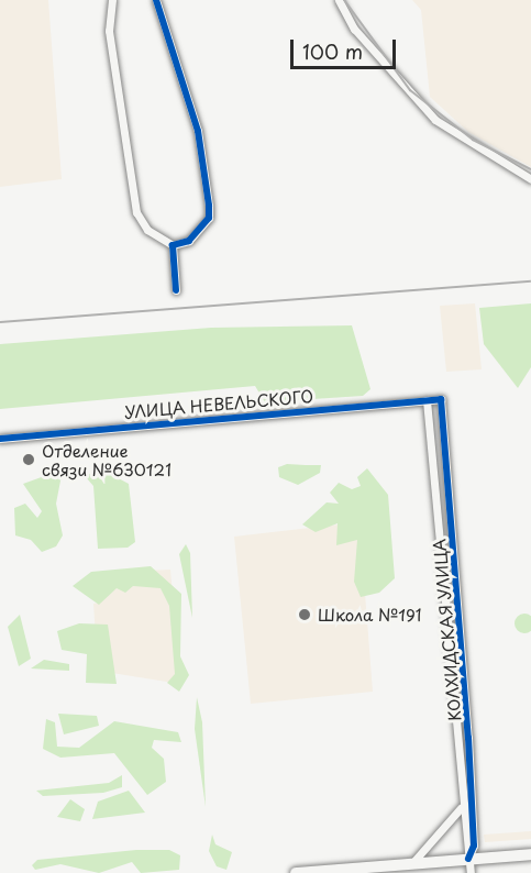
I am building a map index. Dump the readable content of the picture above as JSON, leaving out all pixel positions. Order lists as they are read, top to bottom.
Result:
{
  "streets": {
    "street": ["УЛИЦА НЕВЕЛЬСКОГО", "КОЛХИДСКАЯ УЛИЦА"]
  },
  "crossings": [
    ["УЛИЦА НЕВЕЛЬСКОГО", "КОЛХИДСКАЯ УЛИЦА"]
  ],
  "places": ["Отделение связи №630121", "Школа №191"],
  "scale_bar": "100 m"
}
